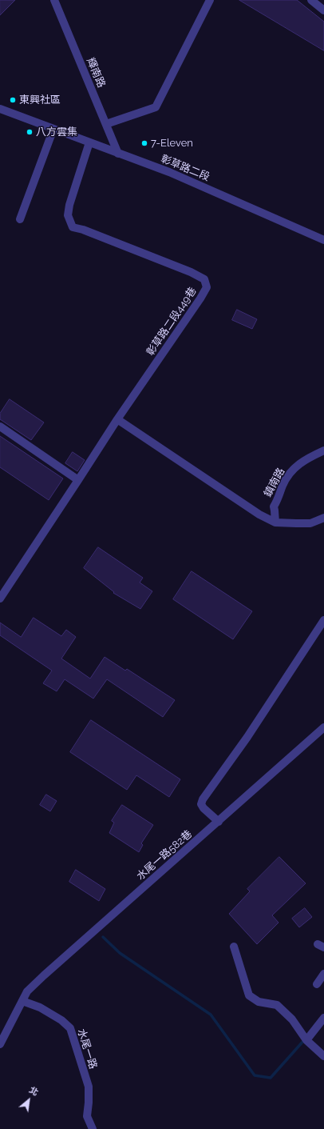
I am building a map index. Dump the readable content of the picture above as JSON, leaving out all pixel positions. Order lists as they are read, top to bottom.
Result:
{
  "streets": {
    "street": [
      "輝南路",
      "彰草路二段",
      "彰草路二段449巷",
      "鎮南路",
      "水尾一路582巷",
      "水尾一路"
    ]
  },
  "crossings": [
    ["輝南路", "彰草路二段"],
    ["彰草路二段", "彰草路二段449巷"],
    ["水尾一路582巷", "水尾一路"]
  ],
  "places": ["東興社區", "八方雲集", "7-Eleven"],
  "north": "top right"
}
